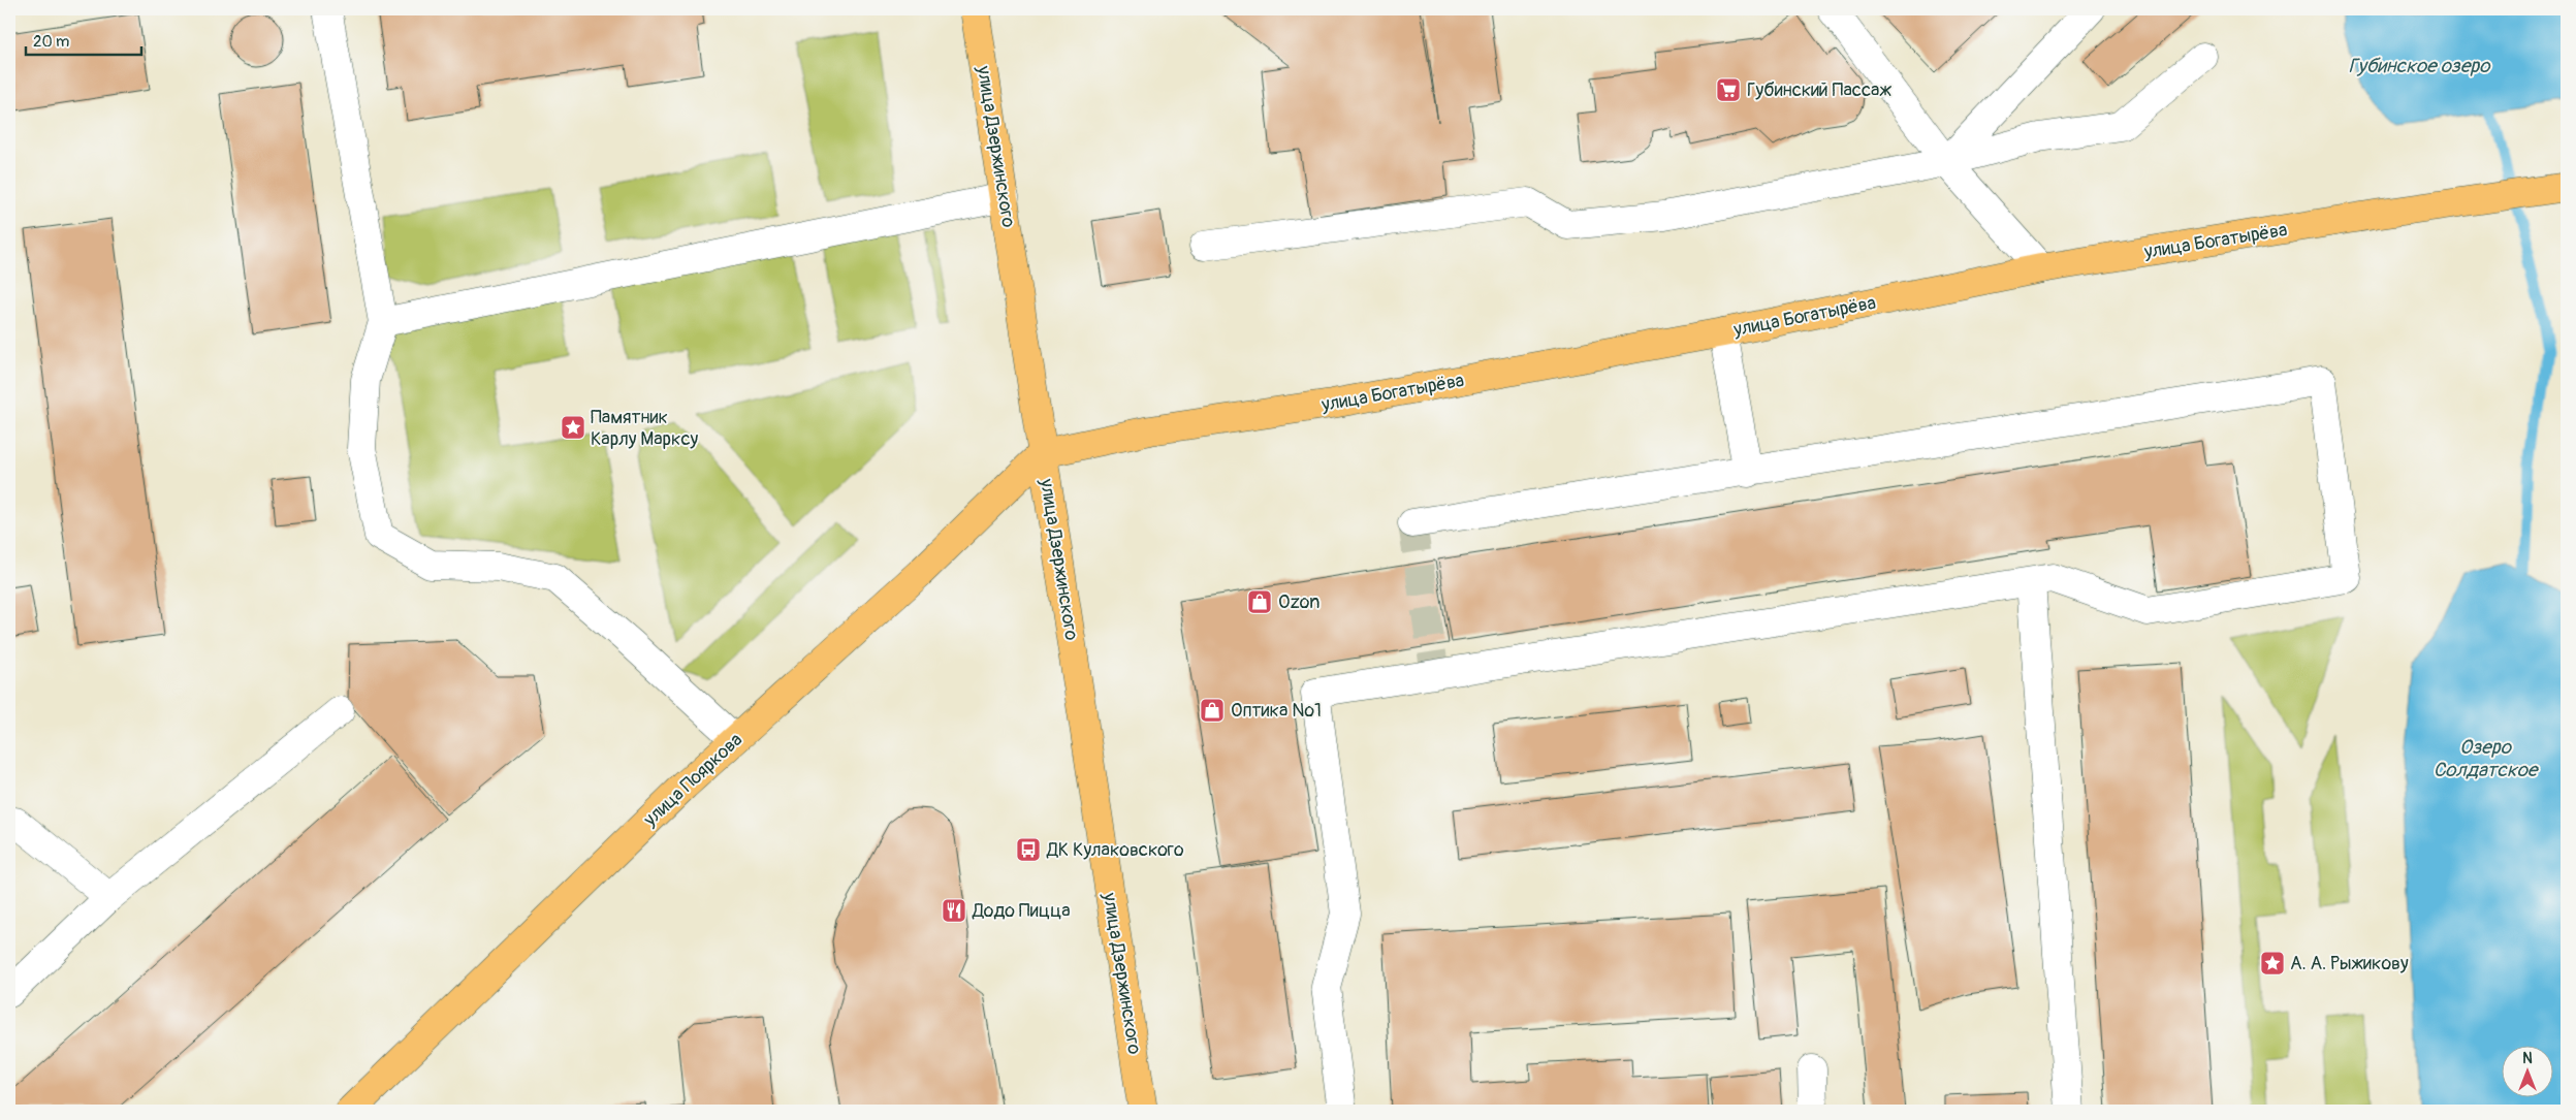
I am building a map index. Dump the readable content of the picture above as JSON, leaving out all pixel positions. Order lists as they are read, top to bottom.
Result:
{
  "streets": {
    "main road": ["улица Дзержинского", "улица Богатырёва", "улица Пояркова"]
  },
  "crossings": [
    ["улица Дзержинского", "улица Богатырёва"],
    ["улица Дзержинского", "улица Пояркова"],
    ["улица Богатырёва", "улица Пояркова"]
  ],
  "water": ["Губинское озеро", "Озеро Солдатское"],
  "places": {
    "supermarket": ["Губинский Пассаж"],
    "place": ["Памятник Карлу Марксу", "А. А. Рыжикову"],
    "shop": ["Ozon", "Оптика №1"],
    "bus stop": ["ДК Кулаковского"],
    "restaurant": ["Додо Пицца"]
  },
  "scale_bar": "20 m",
  "north": "top"
}
